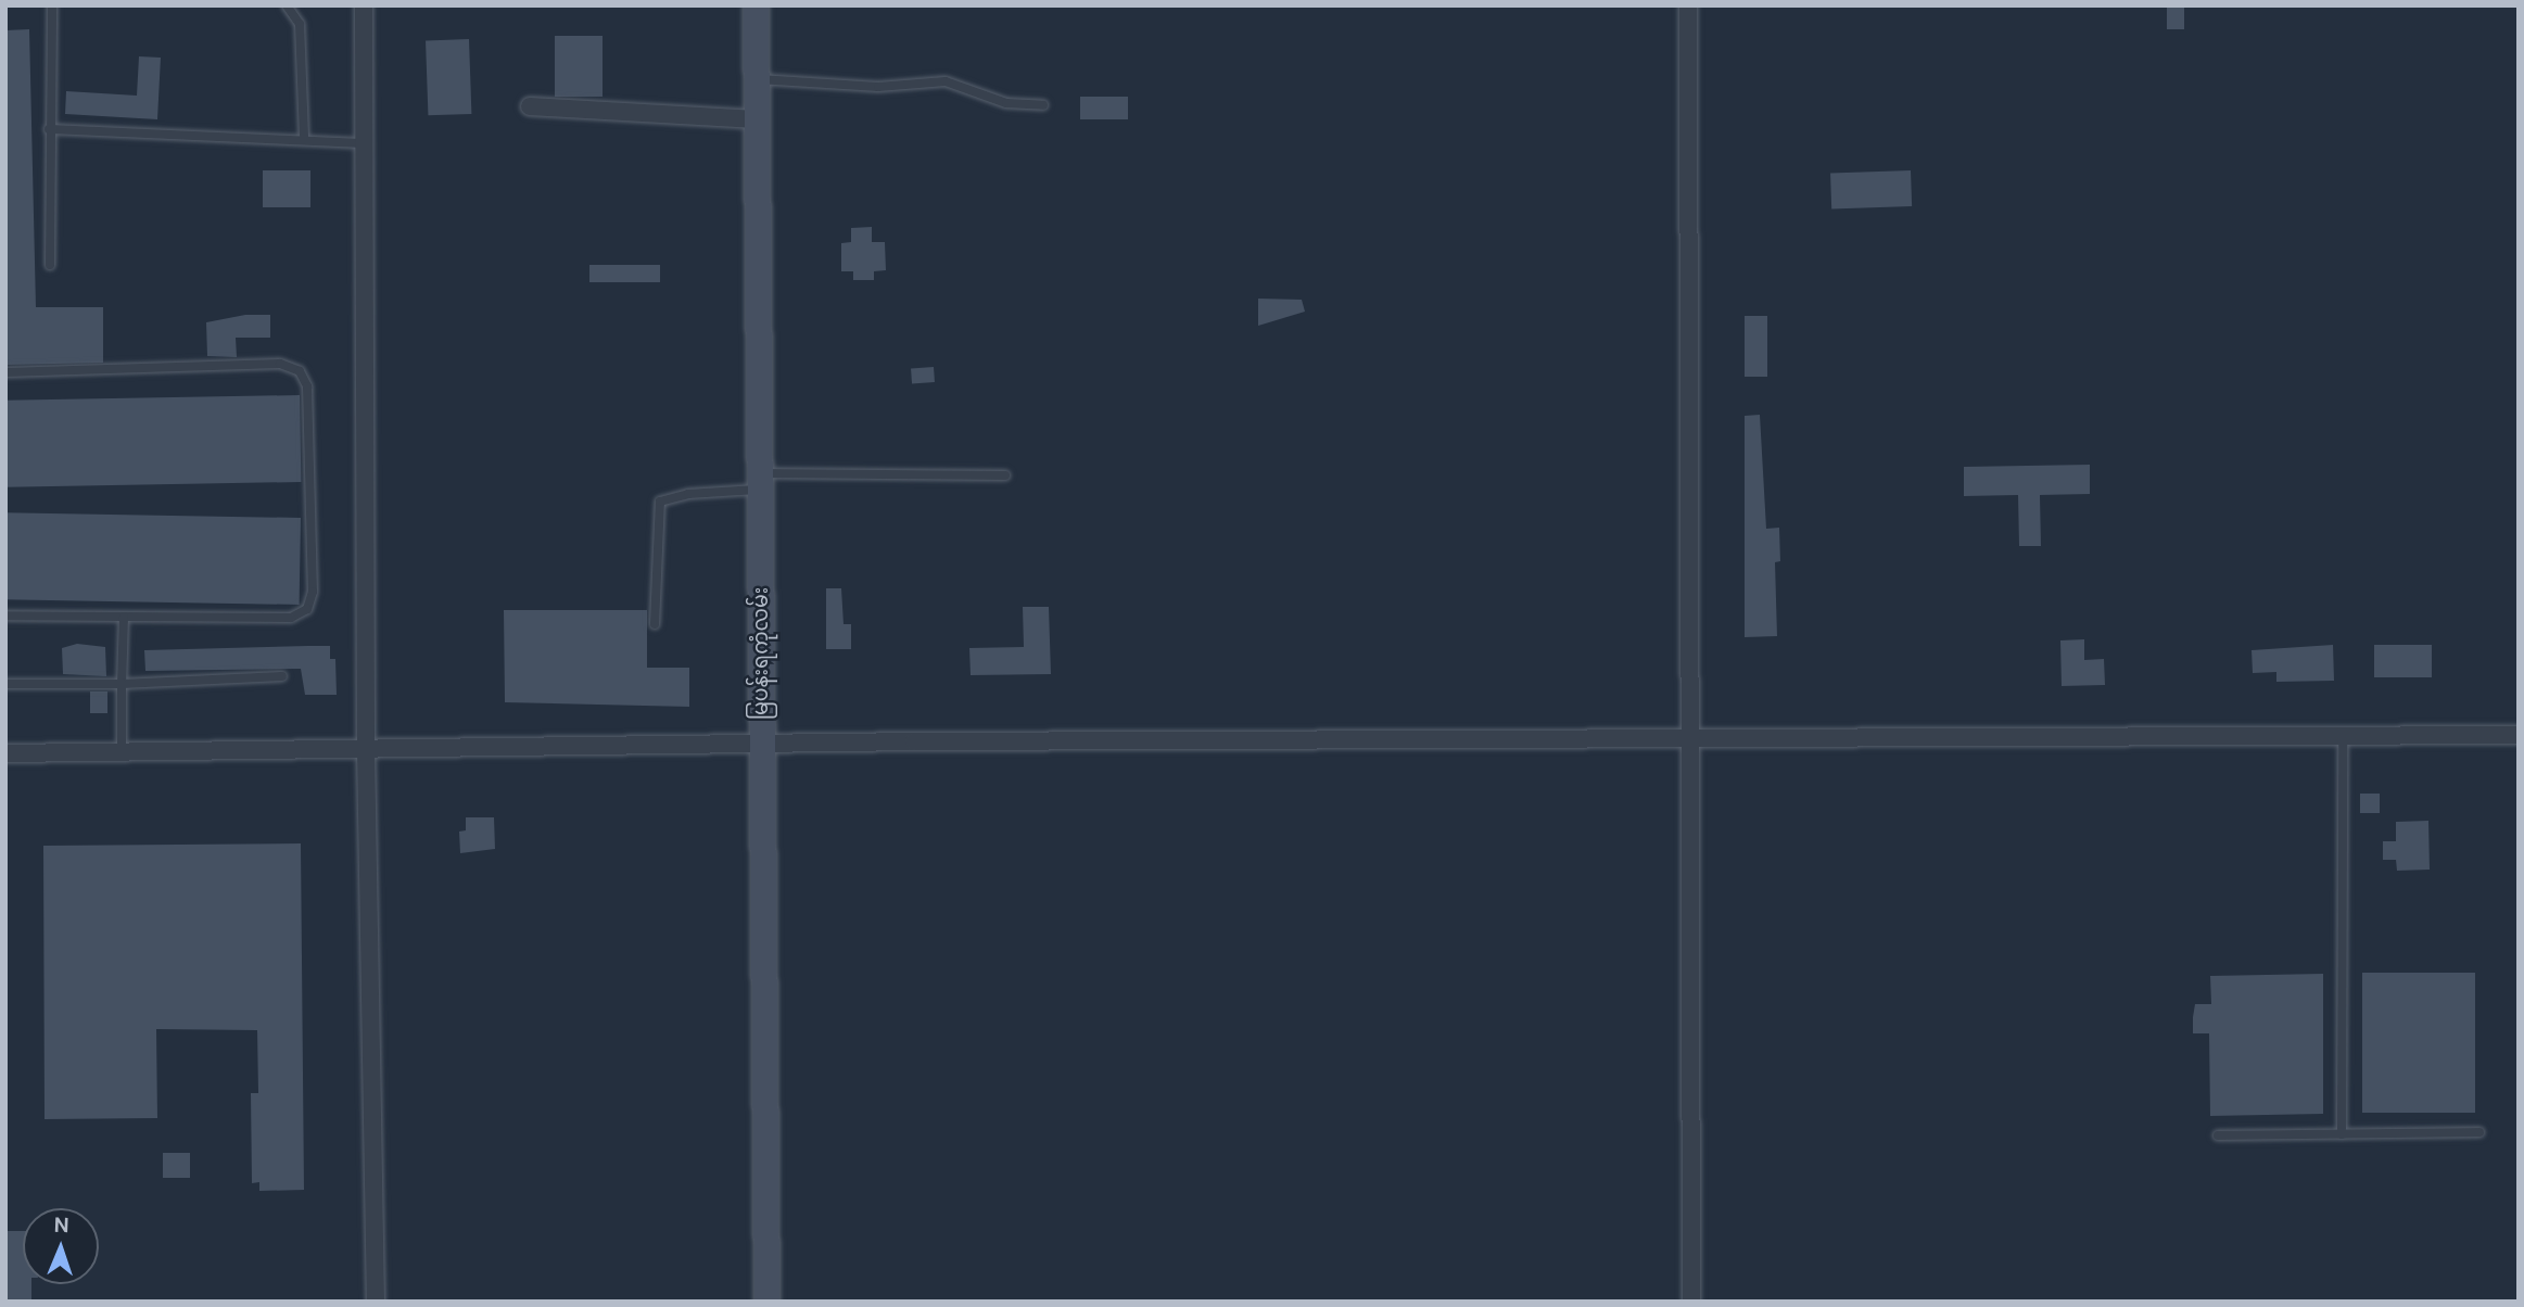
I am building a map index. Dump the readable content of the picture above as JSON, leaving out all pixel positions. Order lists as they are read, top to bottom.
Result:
{
  "streets": {
    "street": ["မြပန်းရကုံလမ်း"]
  },
  "north": "top"
}
